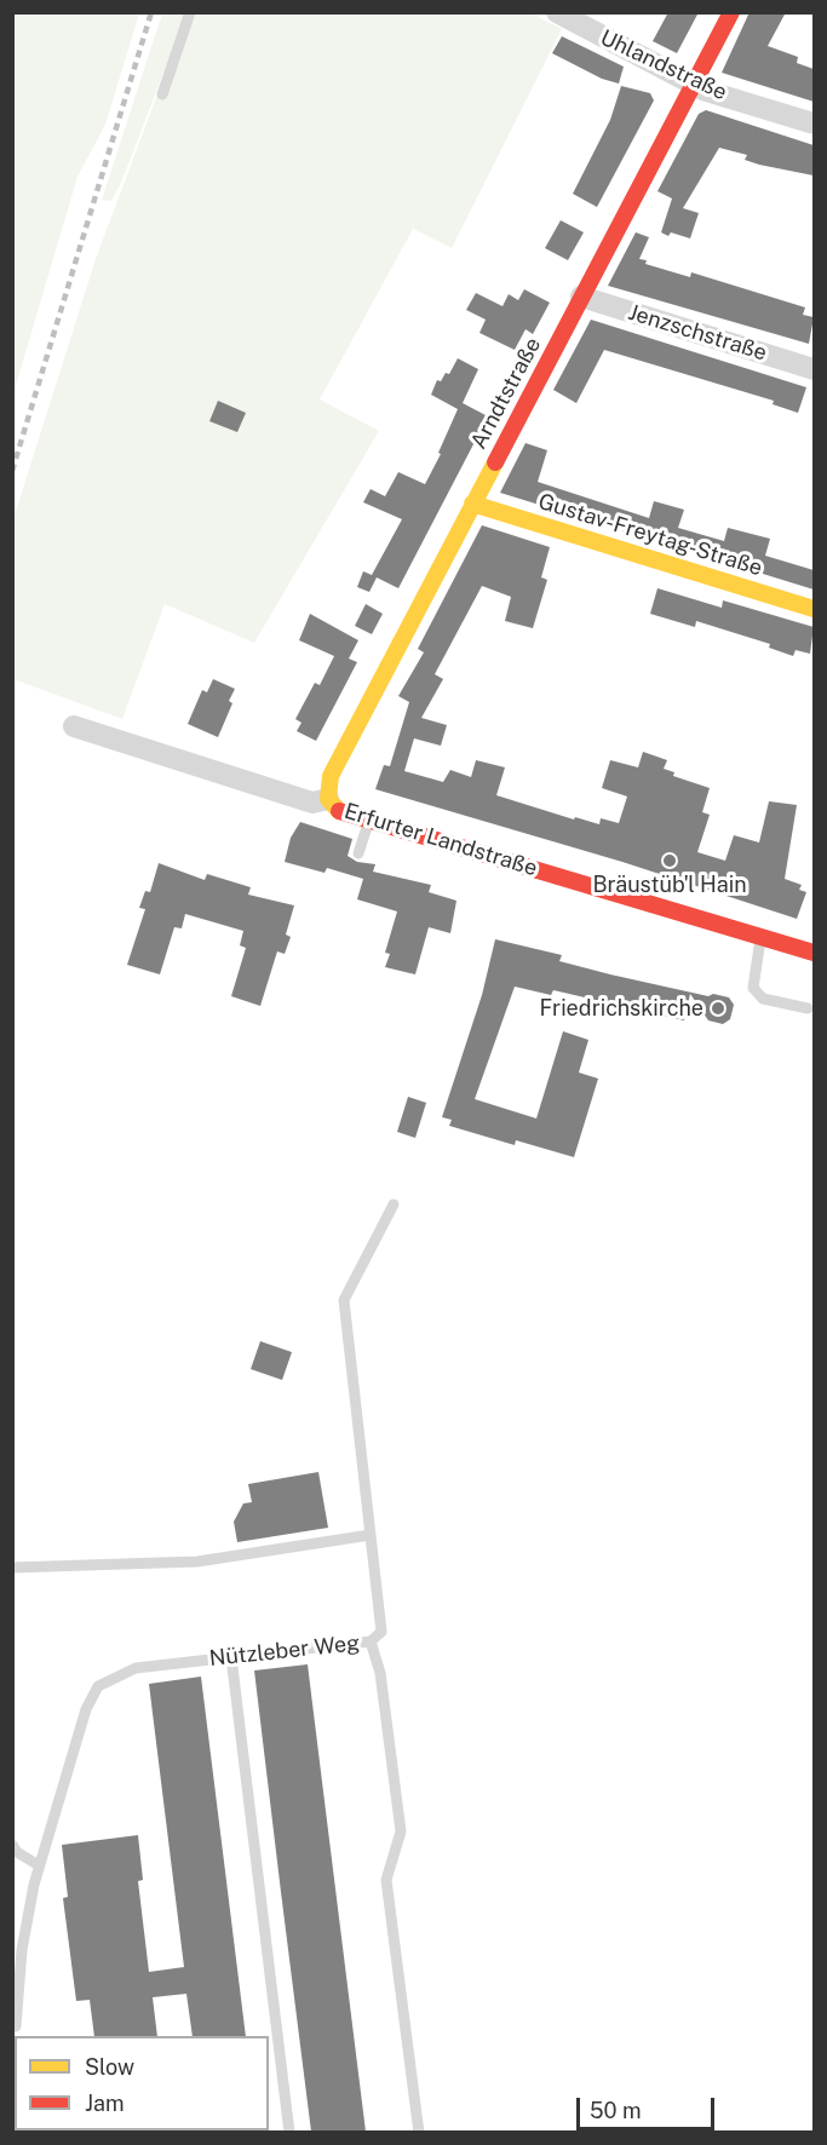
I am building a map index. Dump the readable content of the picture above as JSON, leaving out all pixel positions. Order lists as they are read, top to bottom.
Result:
{
  "streets": {
    "street": [
      "Uhlandstraße",
      "Jenzschstraße",
      "Arndtstraße",
      "Gustav-Freytag-Straße",
      "Erfurter Landstraße"
    ],
    "lane": ["Nützleber Weg"]
  },
  "crossings": [
    ["Uhlandstraße", "Arndtstraße"],
    ["Jenzschstraße", "Arndtstraße"],
    ["Arndtstraße", "Gustav-Freytag-Straße"],
    ["Arndtstraße", "Erfurter Landstraße"]
  ],
  "places": ["Bräustüb'l Hain", "Friedrichskirche"],
  "legend": ["Slow", "Jam"],
  "scale_bar": "50 m"
}
